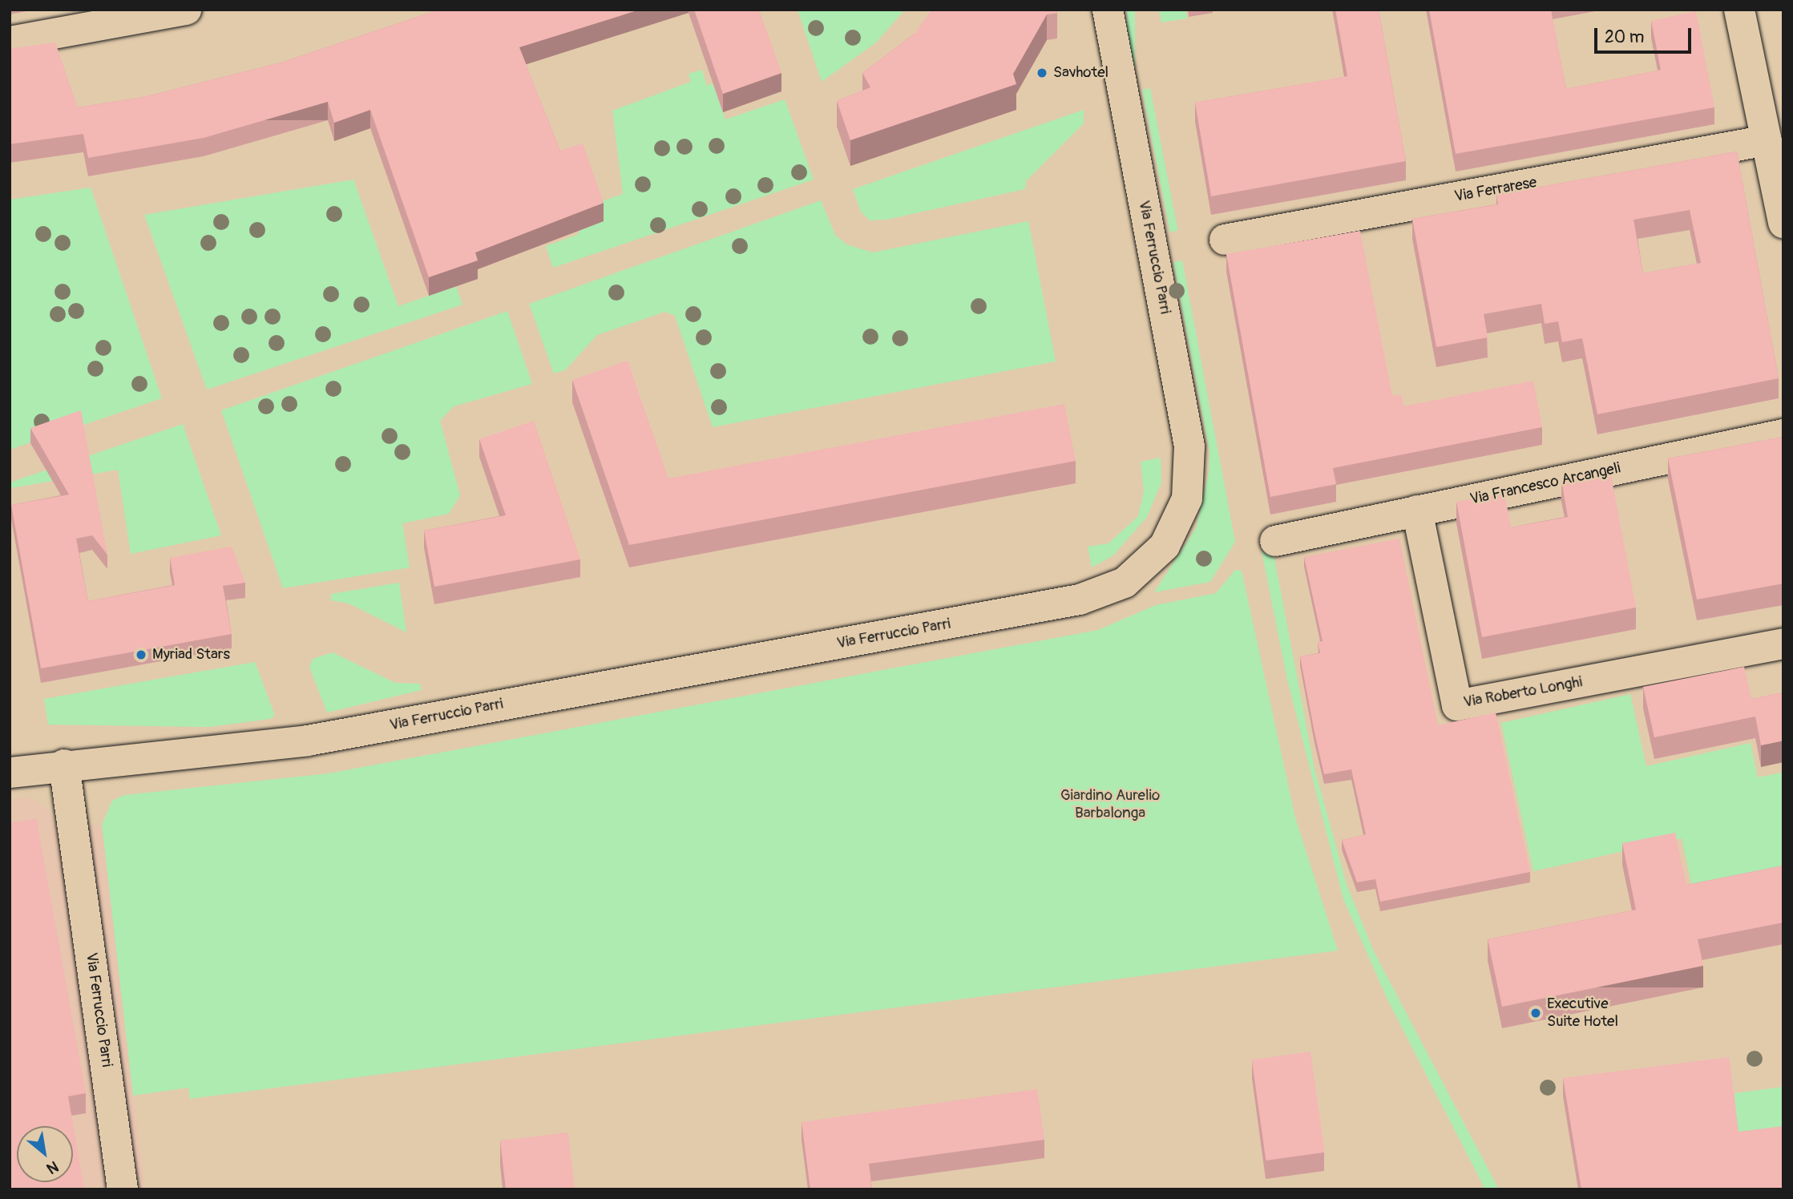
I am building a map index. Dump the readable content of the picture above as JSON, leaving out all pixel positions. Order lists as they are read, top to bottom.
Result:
{
  "streets": {
    "street": [
      "Via Ferrarese",
      "Via Ferruccio Parri",
      "Via Francesco Arcangeli",
      "Via Roberto Longhi"
    ]
  },
  "crossings": [
    ["Via Francesco Arcangeli", "Via Roberto Longhi"]
  ],
  "parks": ["Giardino Aurelio Barbalonga"],
  "places": ["Savhotel", "Myriad Stars", "Executive Suite Hotel"],
  "scale_bar": "20 m",
  "north": "bottom right"
}
